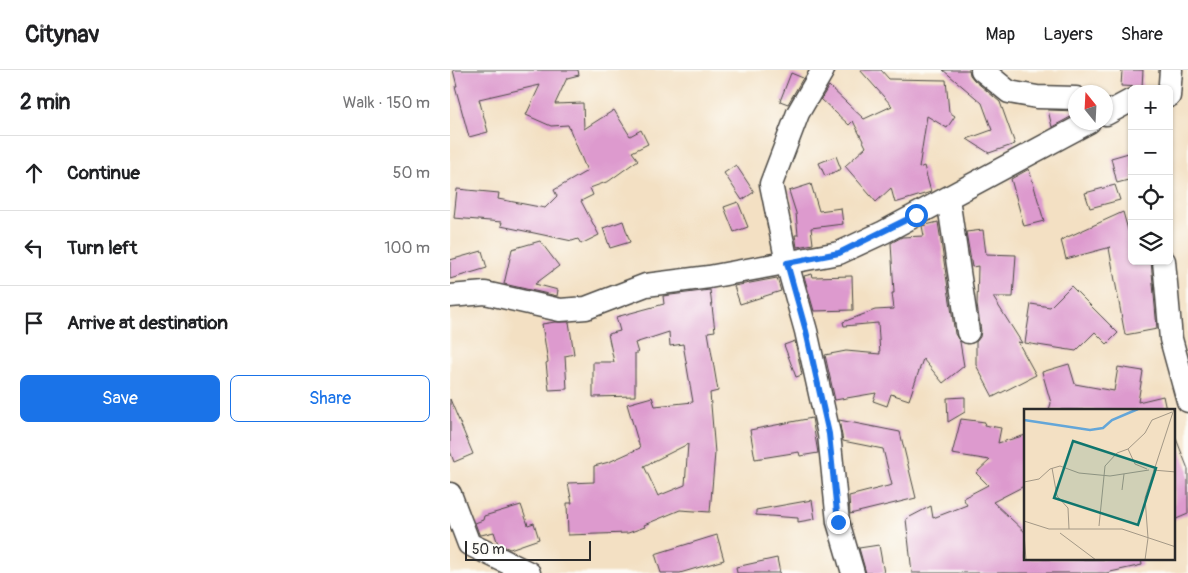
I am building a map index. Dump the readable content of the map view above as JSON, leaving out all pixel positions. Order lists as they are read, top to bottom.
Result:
{
  "scale_bar": "50 m",
  "north": "top",
  "page": {
    "header": "Citynav",
    "nav": ["Map", "Layers", "Share"],
    "heading": ["2 min", "Walk · 150 m"],
    "map_buttons": ["+", "−"],
    "list": [
      ["Continue", "50 m"],
      ["Turn left", "100 m"],
      "Arrive at destination"
    ],
    "buttons": ["Save", "Share"],
    "scale": "50 m"
  }
}
